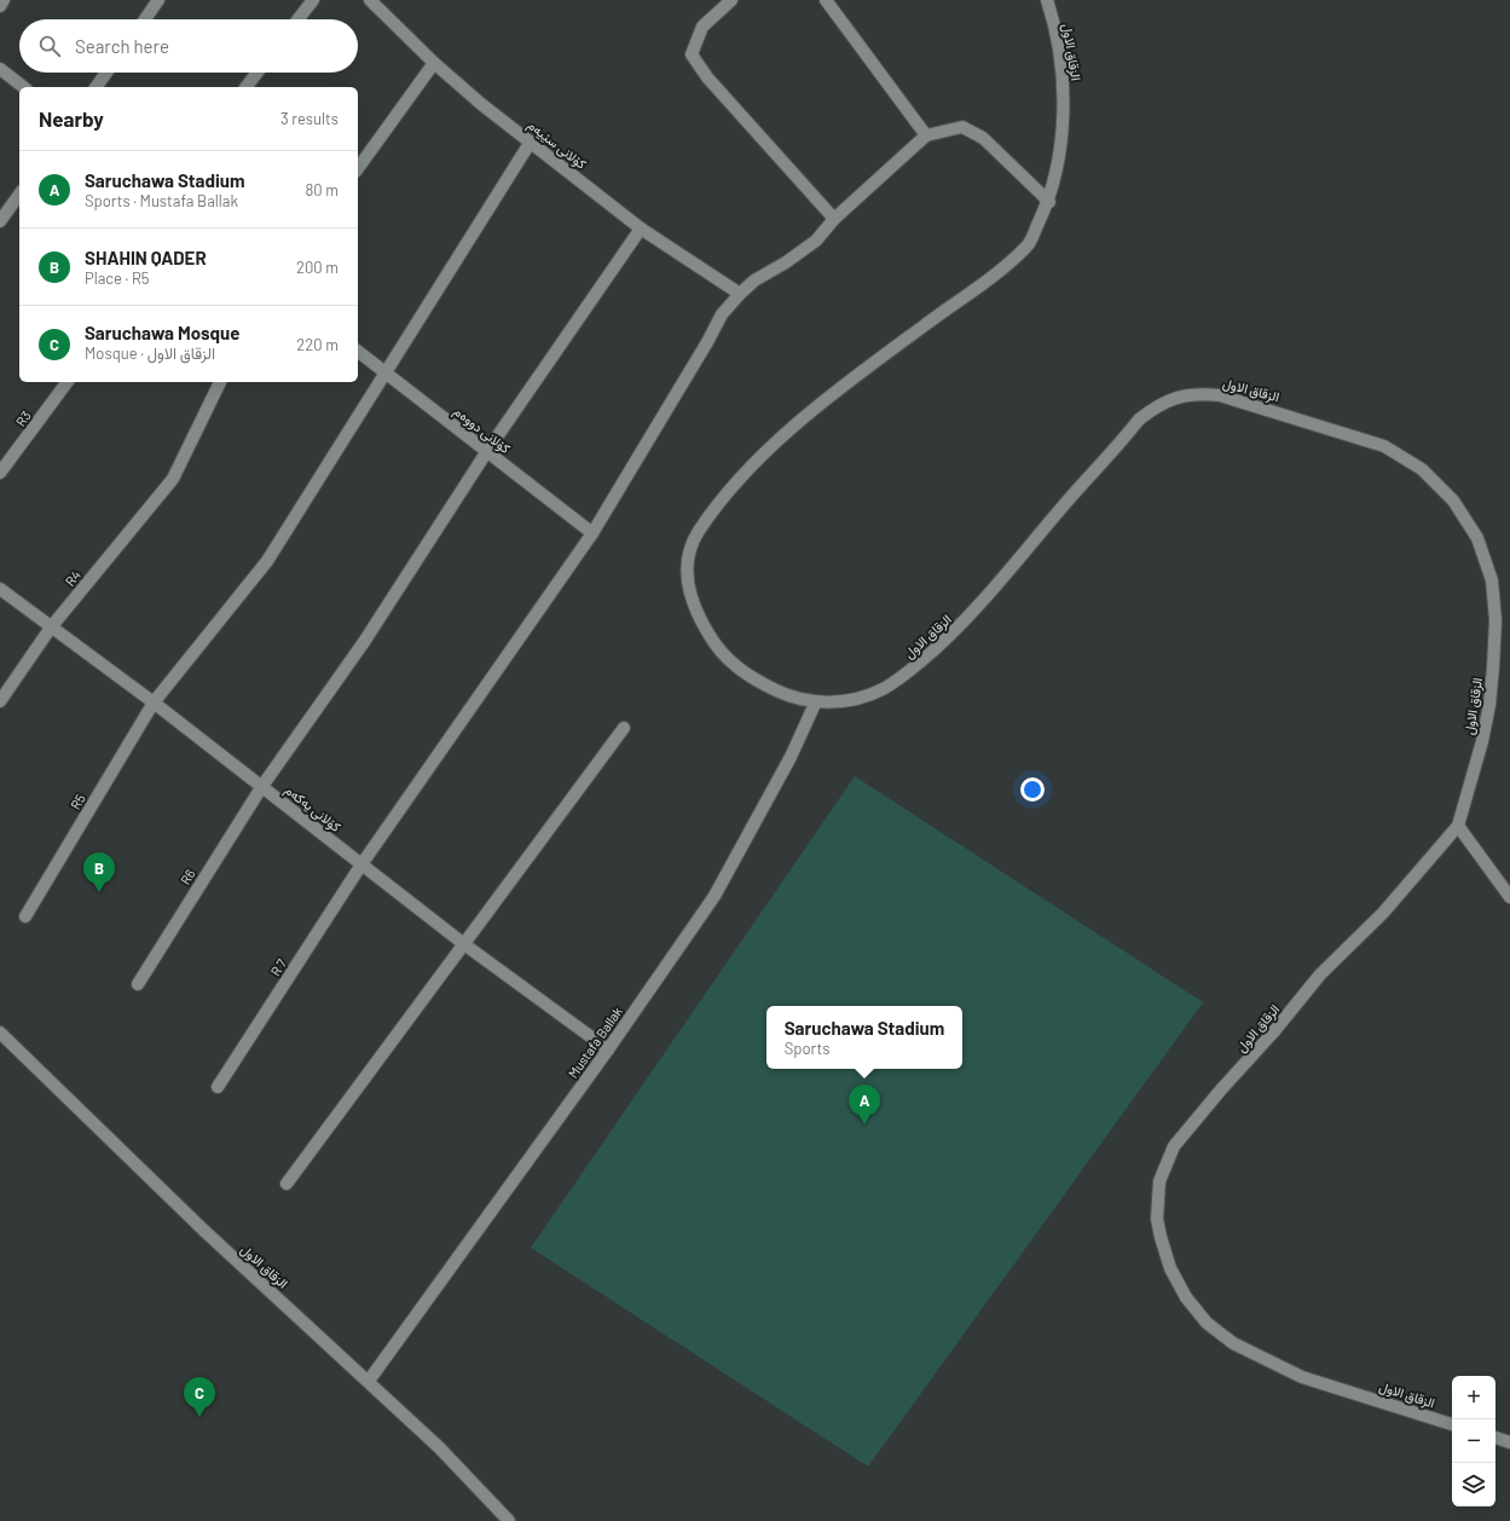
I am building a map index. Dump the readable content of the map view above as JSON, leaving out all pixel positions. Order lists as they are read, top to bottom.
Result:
{
  "streets": {
    "street": [
      "الزقاق الاول",
      "کۆلانی سێیەم",
      "R3",
      "کۆلانی دووەم",
      "R4",
      "R5",
      "کۆلانی یەکەم",
      "R6",
      "R 7",
      "Mustafa Ballak"
    ]
  },
  "crossings": [
    ["الزقاق الاول", "Mustafa Ballak"],
    ["کۆلانی سێیەم", "R5"],
    ["کۆلانی سێیەم", "R6"],
    ["کۆلانی سێیەم", "R 7"],
    ["کۆلانی دووەم", "R5"],
    ["کۆلانی دووەم", "R6"],
    ["کۆلانی دووەم", "R 7"],
    ["R4", "کۆلانی یەکەم"],
    ["R5", "کۆلانی یەکەم"],
    ["کۆلانی یەکەم", "R6"],
    ["کۆلانی یەکەم", "R 7"],
    ["کۆلانی یەکەم", "Mustafa Ballak"]
  ],
  "page": {
    "search": "Search here",
    "heading": ["Nearby", "3 results"],
    "list": [
      {
        "mark": "A",
        "name": "Saruchawa Stadium",
        "note": "Sports · Mustafa Ballak",
        "value": "80 m"
      },
      {
        "mark": "B",
        "name": "SHAHIN QADER",
        "note": "Place · R5",
        "value": "200 m"
      },
      {
        "mark": "C",
        "name": "Saruchawa Mosque",
        "note": "Mosque · الزقاق الاول",
        "value": "220 m"
      }
    ],
    "pins": ["B", "A", "C"],
    "popup": ["Saruchawa Stadium", "Sports"],
    "map_buttons": ["+", "−"]
  }
}
